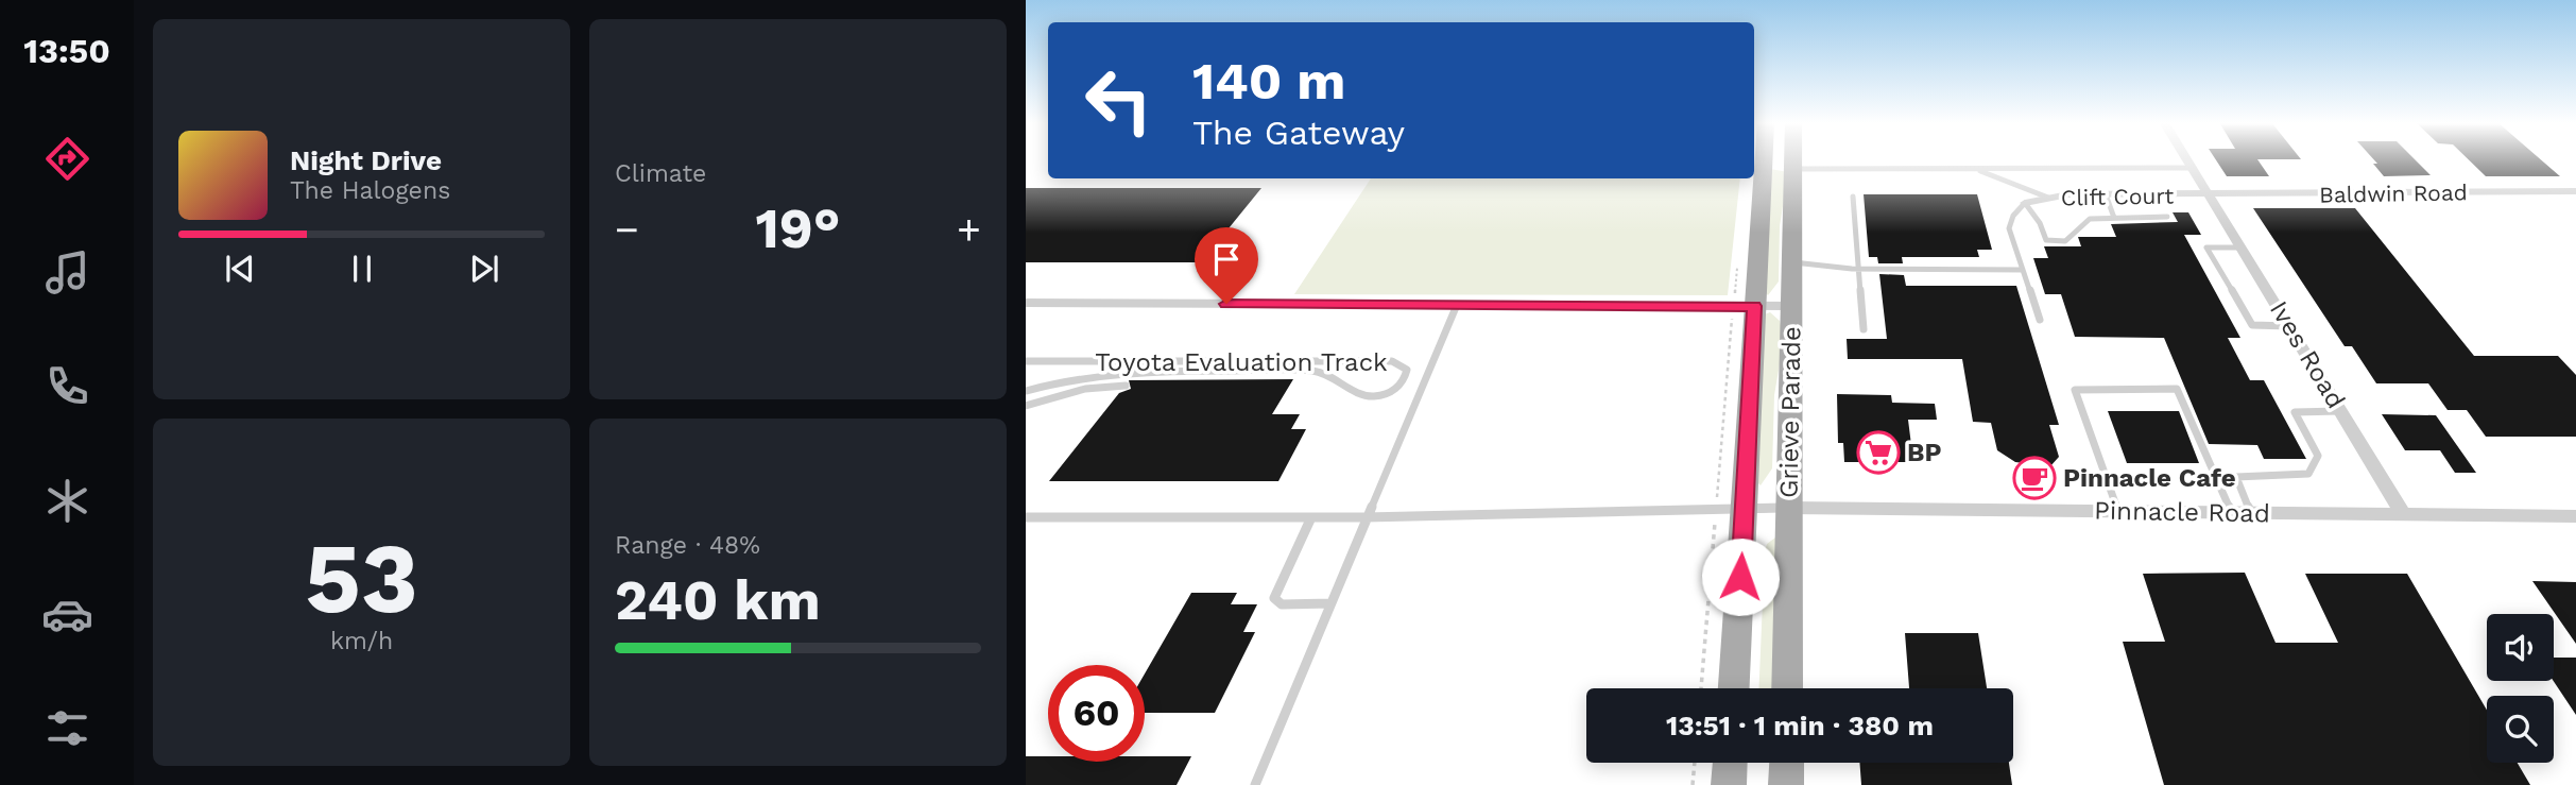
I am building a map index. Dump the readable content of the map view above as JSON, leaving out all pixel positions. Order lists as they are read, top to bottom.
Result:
{
  "streets": {
    "main road": ["Grieve Parade"],
    "street": [
      "Baldwin Road",
      "Clift Court",
      "Ives Road",
      "Pinnacle Road"
    ],
    "lane": ["Toyota Evaluation Track"]
  },
  "crossings": [
    ["Baldwin Road", "Clift Court"],
    ["Baldwin Road", "Ives Road"],
    ["Clift Court", "Ives Road"],
    ["Ives Road", "Pinnacle Road"],
    ["Grieve Parade", "Pinnacle Road"]
  ],
  "places": {
    "supermarket": ["BP"],
    "cafe": ["Pinnacle Cafe"]
  },
  "page": {
    "tabs": "13:50",
    "tile": [
      "Climate",
      ["53", "km/h"],
      ["Range · 48%", "240 km"]
    ],
    "turn": ["140 m", "The Gateway"],
    "song": ["Night Drive", "The Halogens"],
    "heat": ["−", "19°", "+"],
    "limit": "60",
    "trip": "13:51 · 1 min · 380 m"
  }
}
